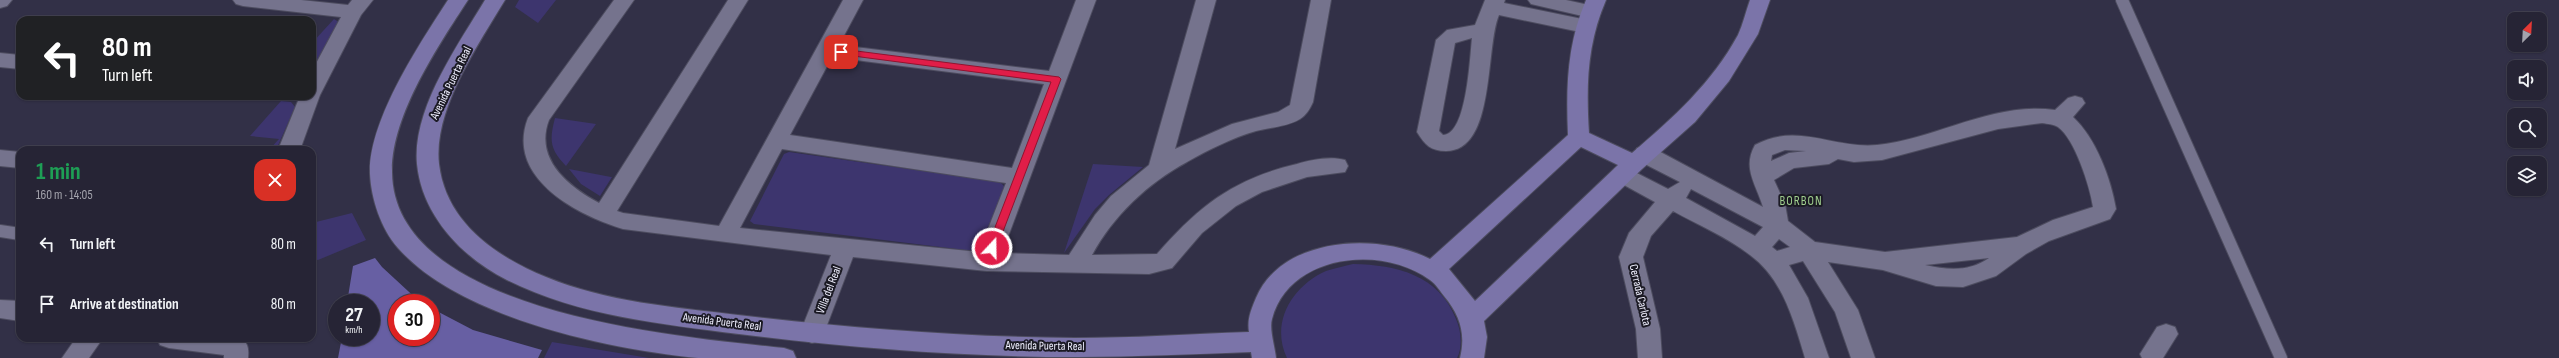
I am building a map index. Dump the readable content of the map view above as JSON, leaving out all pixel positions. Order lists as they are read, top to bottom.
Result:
{
  "streets": {
    "main road": ["Avenida Puerta Real"],
    "street": ["Villa del Real", "Cerrada Carlota"]
  },
  "crossings": [
    ["Avenida Puerta Real", "Villa del Real"]
  ],
  "districts": ["BORBON"],
  "north": "top right",
  "page": {
    "turn": ["80 m", "Turn left"],
    "heading": ["1 min", "160 m · 14:05"],
    "list": [
      {
        "name": "Turn left",
        "value": "80 m"
      },
      {
        "name": "Arrive at destination",
        "value": "80 m"
      }
    ],
    "speed": "27 km/h",
    "limit": "30"
  }
}
